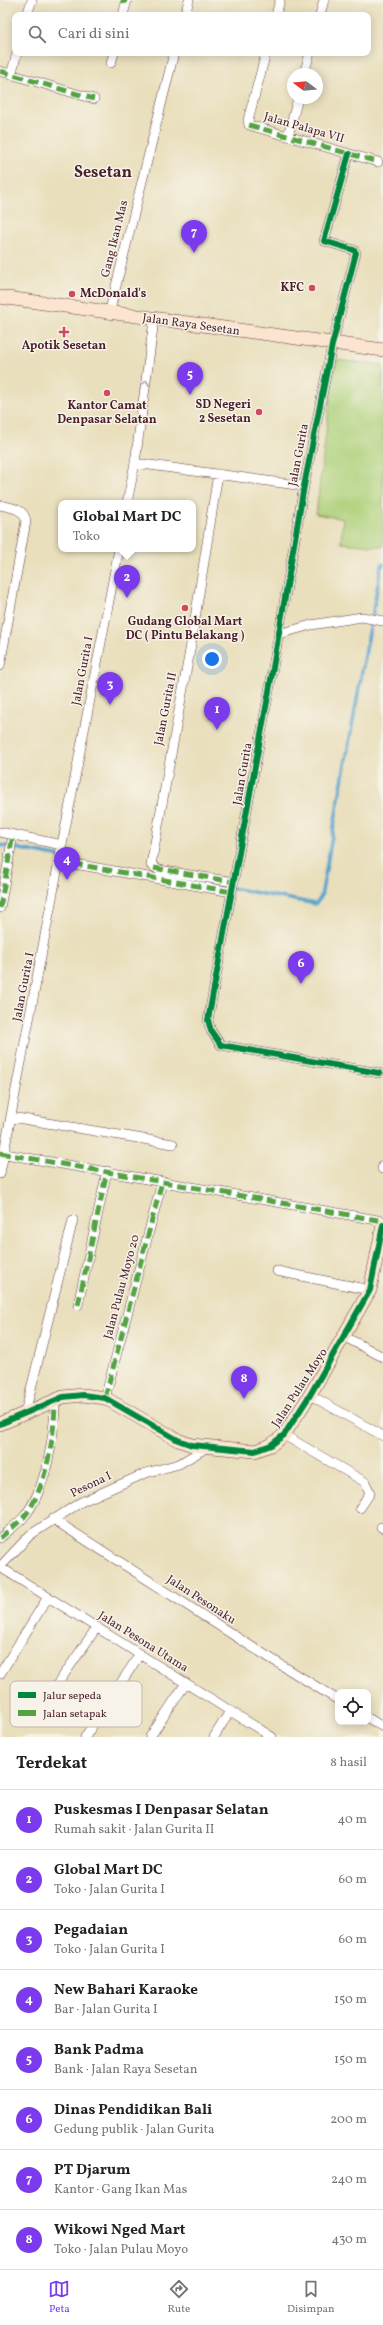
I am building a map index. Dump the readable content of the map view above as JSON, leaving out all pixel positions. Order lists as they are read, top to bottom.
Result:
{
  "streets": {
    "street": [
      "Jalan Palapa VII",
      "Gang Ikan Mas",
      "Jalan Raya Sesetan",
      "Jalan Gurita",
      "Jalan Gurita I",
      "Jalan Gurita II",
      "Jalan Pulau Moyo 20",
      "Jalan Pulau Moyo",
      "Pesona I",
      "Jalan Pesonaku",
      "Jalan Pesona Utama"
    ]
  },
  "crossings": [
    ["Jalan Palapa VII", "Jalan Gurita"],
    ["Gang Ikan Mas", "Jalan Raya Sesetan"],
    ["Jalan Raya Sesetan", "Jalan Gurita"],
    ["Jalan Gurita", "Jalan Gurita II"],
    ["Jalan Pulau Moyo 20", "Jalan Pulau Moyo"],
    ["Jalan Pulau Moyo", "Pesona I"],
    ["Pesona I", "Jalan Pesonaku"],
    ["Pesona I", "Jalan Pesona Utama"]
  ],
  "districts": ["Sesetan"],
  "places": {
    "other": [
      "KFC",
      "McDonald's",
      "Kantor Camat Denpasar Selatan",
      "SD Negeri 2 Sesetan",
      "Gudang Global Mart DC ( Pintu Belakang )"
    ],
    "health": ["Apotik Sesetan"]
  },
  "legend": ["Jalur sepeda", "Jalan setapak"],
  "north": "left",
  "page": {
    "search": "Cari di sini",
    "pins": [
      "7",
      "5",
      "2",
      "3",
      "1",
      "4",
      "6",
      "8"
    ],
    "popup": ["Global Mart DC", "Toko"],
    "heading": ["Terdekat", "8 hasil"],
    "list": [
      {
        "mark": "1",
        "name": "Puskesmas I Denpasar Selatan",
        "note": "Rumah sakit · Jalan Gurita II",
        "value": "40 m"
      },
      {
        "mark": "2",
        "name": "Global Mart DC",
        "note": "Toko · Jalan Gurita I",
        "value": "60 m"
      },
      {
        "mark": "3",
        "name": "Pegadaian",
        "note": "Toko · Jalan Gurita I",
        "value": "60 m"
      },
      {
        "mark": "4",
        "name": "New Bahari Karaoke",
        "note": "Bar · Jalan Gurita I",
        "value": "150 m"
      },
      {
        "mark": "5",
        "name": "Bank Padma",
        "note": "Bank · Jalan Raya Sesetan",
        "value": "150 m"
      },
      {
        "mark": "6",
        "name": "Dinas Pendidikan Bali",
        "note": "Gedung publik · Jalan Gurita",
        "value": "200 m"
      },
      {
        "mark": "7",
        "name": "PT Djarum",
        "note": "Kantor · Gang Ikan Mas",
        "value": "240 m"
      },
      {
        "mark": "8",
        "name": "Wikowi Nged Mart",
        "note": "Toko · Jalan Pulau Moyo",
        "value": "430 m"
      }
    ],
    "nav": ["Peta", "Rute", "Disimpan"]
  }
}
